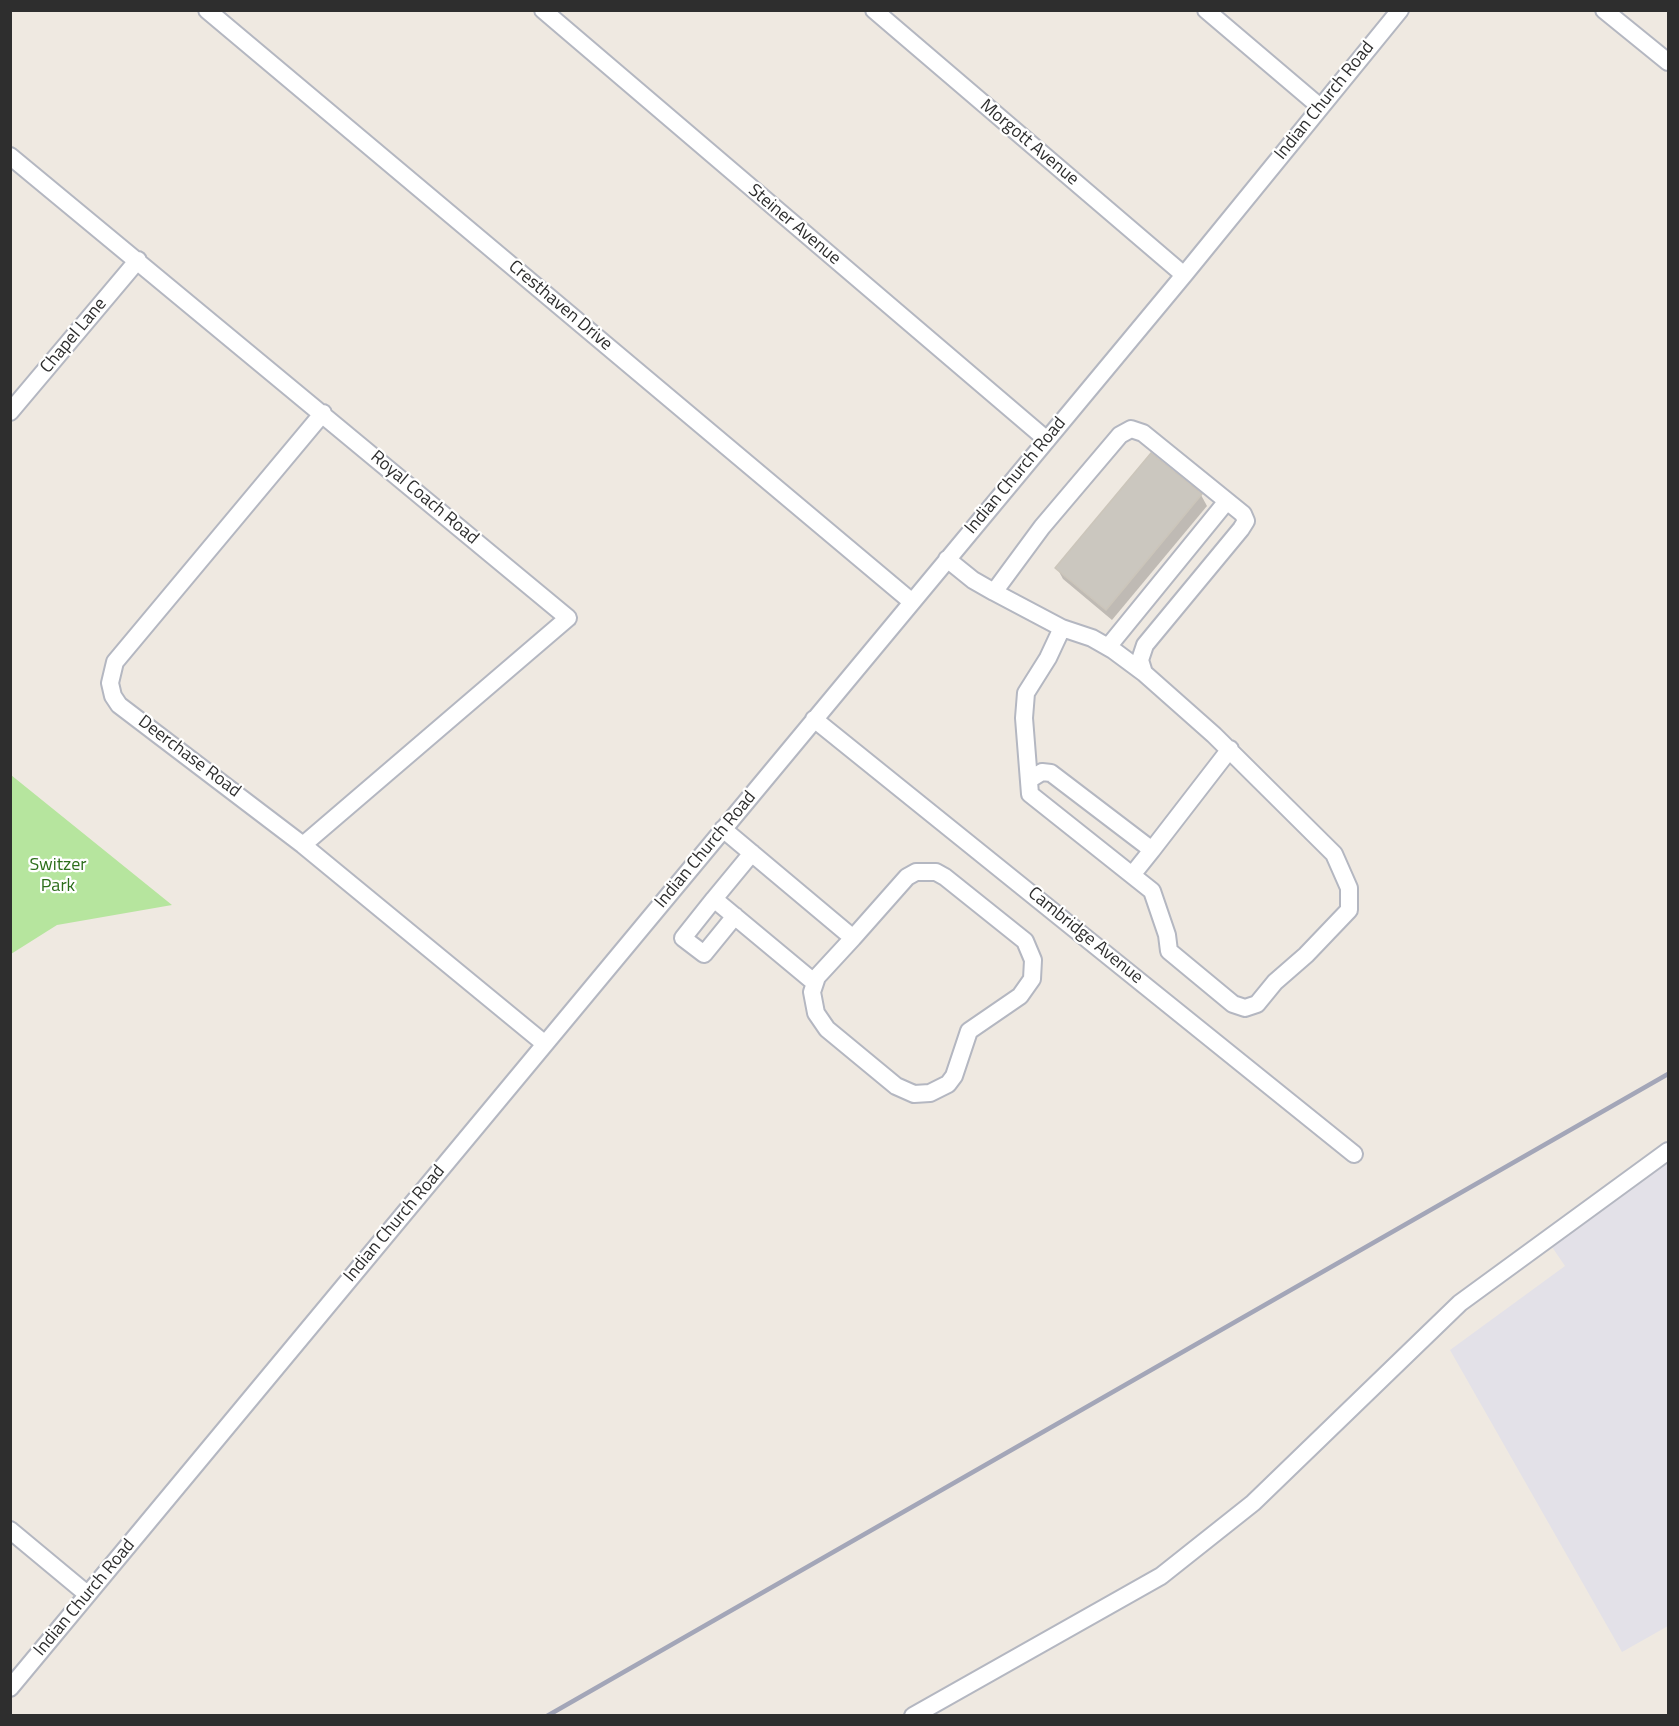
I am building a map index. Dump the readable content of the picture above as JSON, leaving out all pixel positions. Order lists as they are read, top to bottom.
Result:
{
  "streets": {
    "street": [
      "Indian Church Road",
      "Morgott Avenue",
      "Steiner Avenue",
      "Cresthaven Drive",
      "Chapel Lane",
      "Royal Coach Road",
      "Deerchase Road",
      "Cambridge Avenue"
    ]
  },
  "crossings": [
    ["Indian Church Road", "Morgott Avenue"],
    ["Indian Church Road", "Steiner Avenue"],
    ["Indian Church Road", "Cresthaven Drive"],
    ["Indian Church Road", "Deerchase Road"],
    ["Indian Church Road", "Cambridge Avenue"],
    ["Chapel Lane", "Royal Coach Road"],
    ["Royal Coach Road", "Deerchase Road"]
  ],
  "parks": ["Switzer Park"]
}
